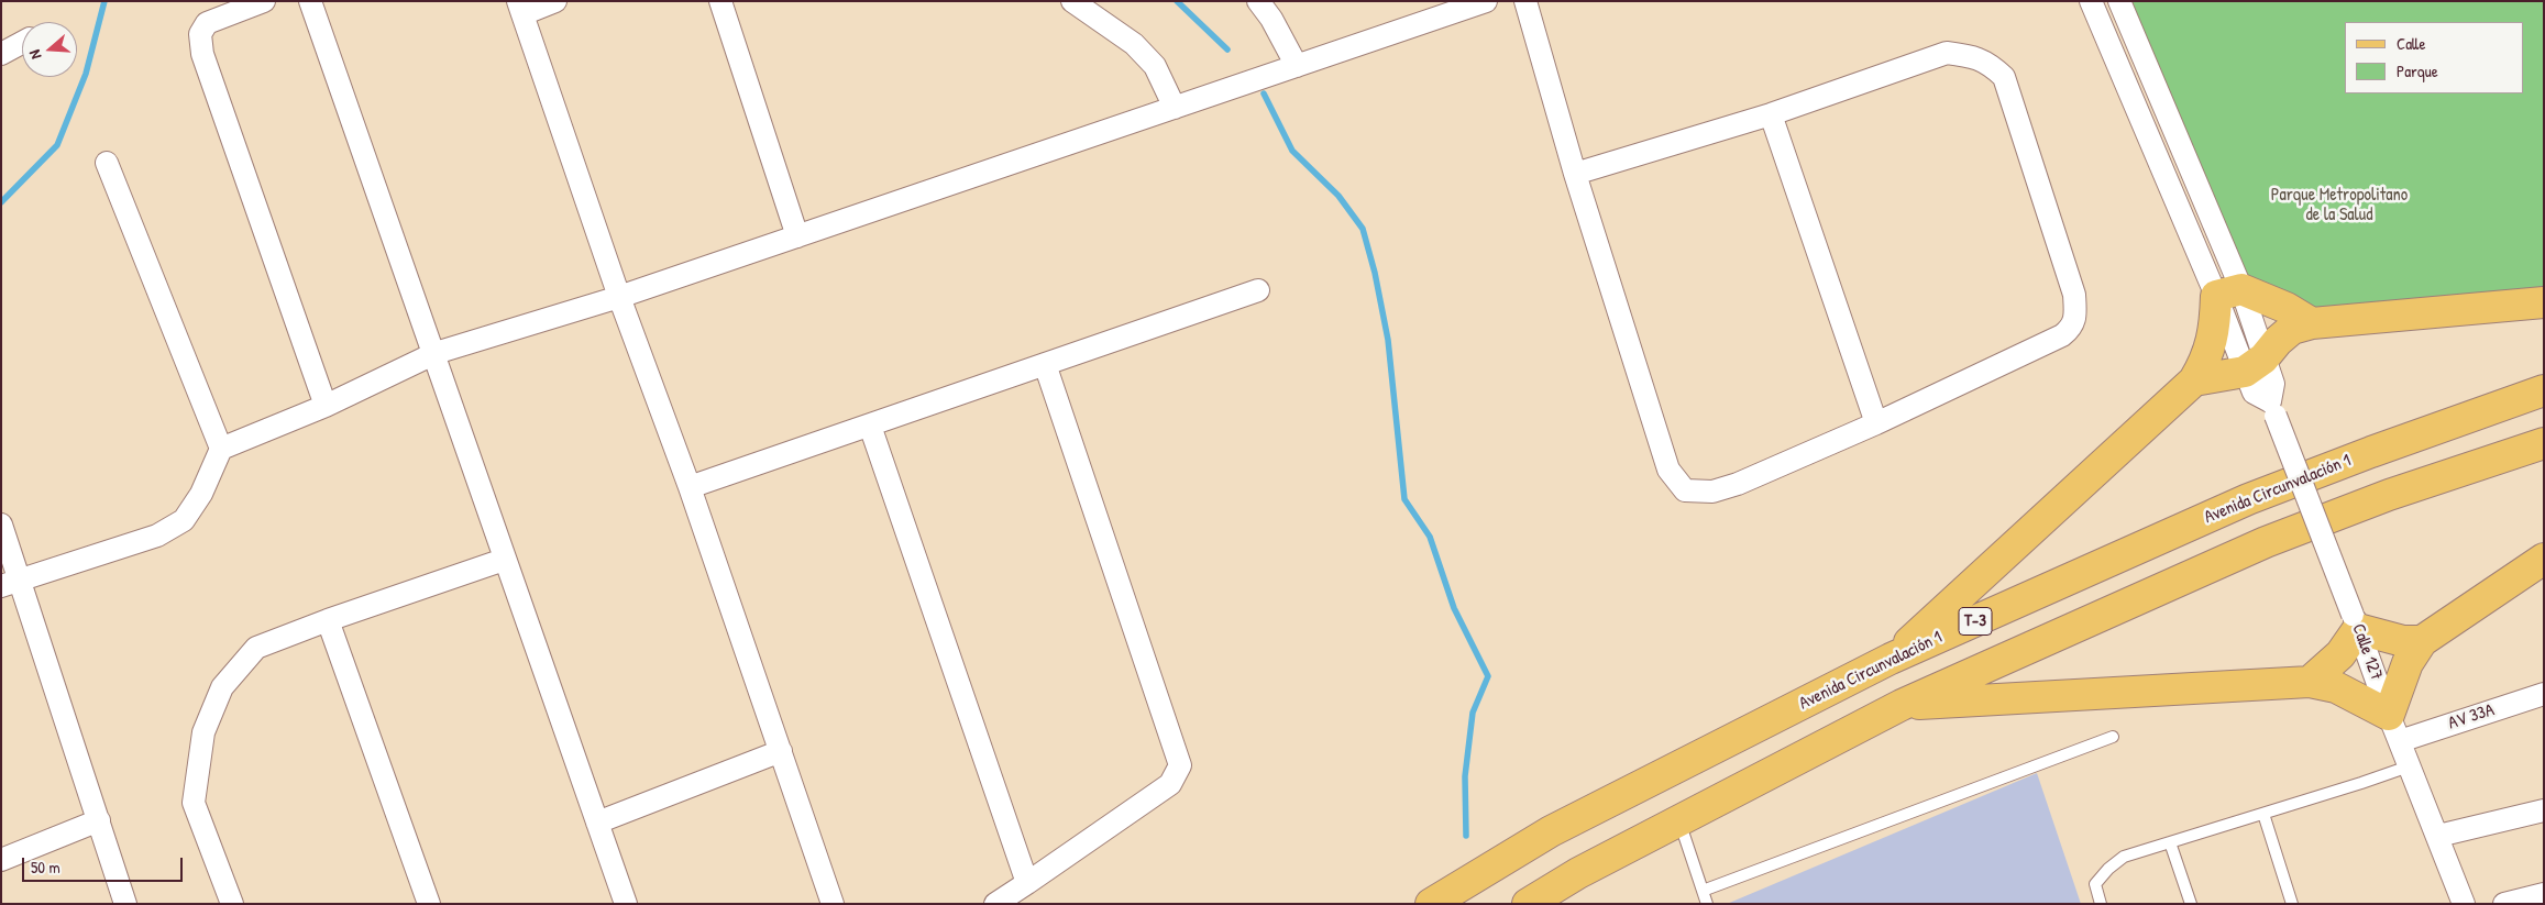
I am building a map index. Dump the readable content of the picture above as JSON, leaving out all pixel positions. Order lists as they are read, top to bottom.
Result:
{
  "streets": {
    "main road": ["Avenida Circunvalación 1", "T-3"],
    "street": ["Calle 127", "AV 33A"]
  },
  "crossings": [
    ["Calle 127", "AV 33A"]
  ],
  "parks": ["Parque Metropolitano de la Salud"],
  "legend": ["Calle", "Parque"],
  "scale_bar": "50 m",
  "north": "left"
}
